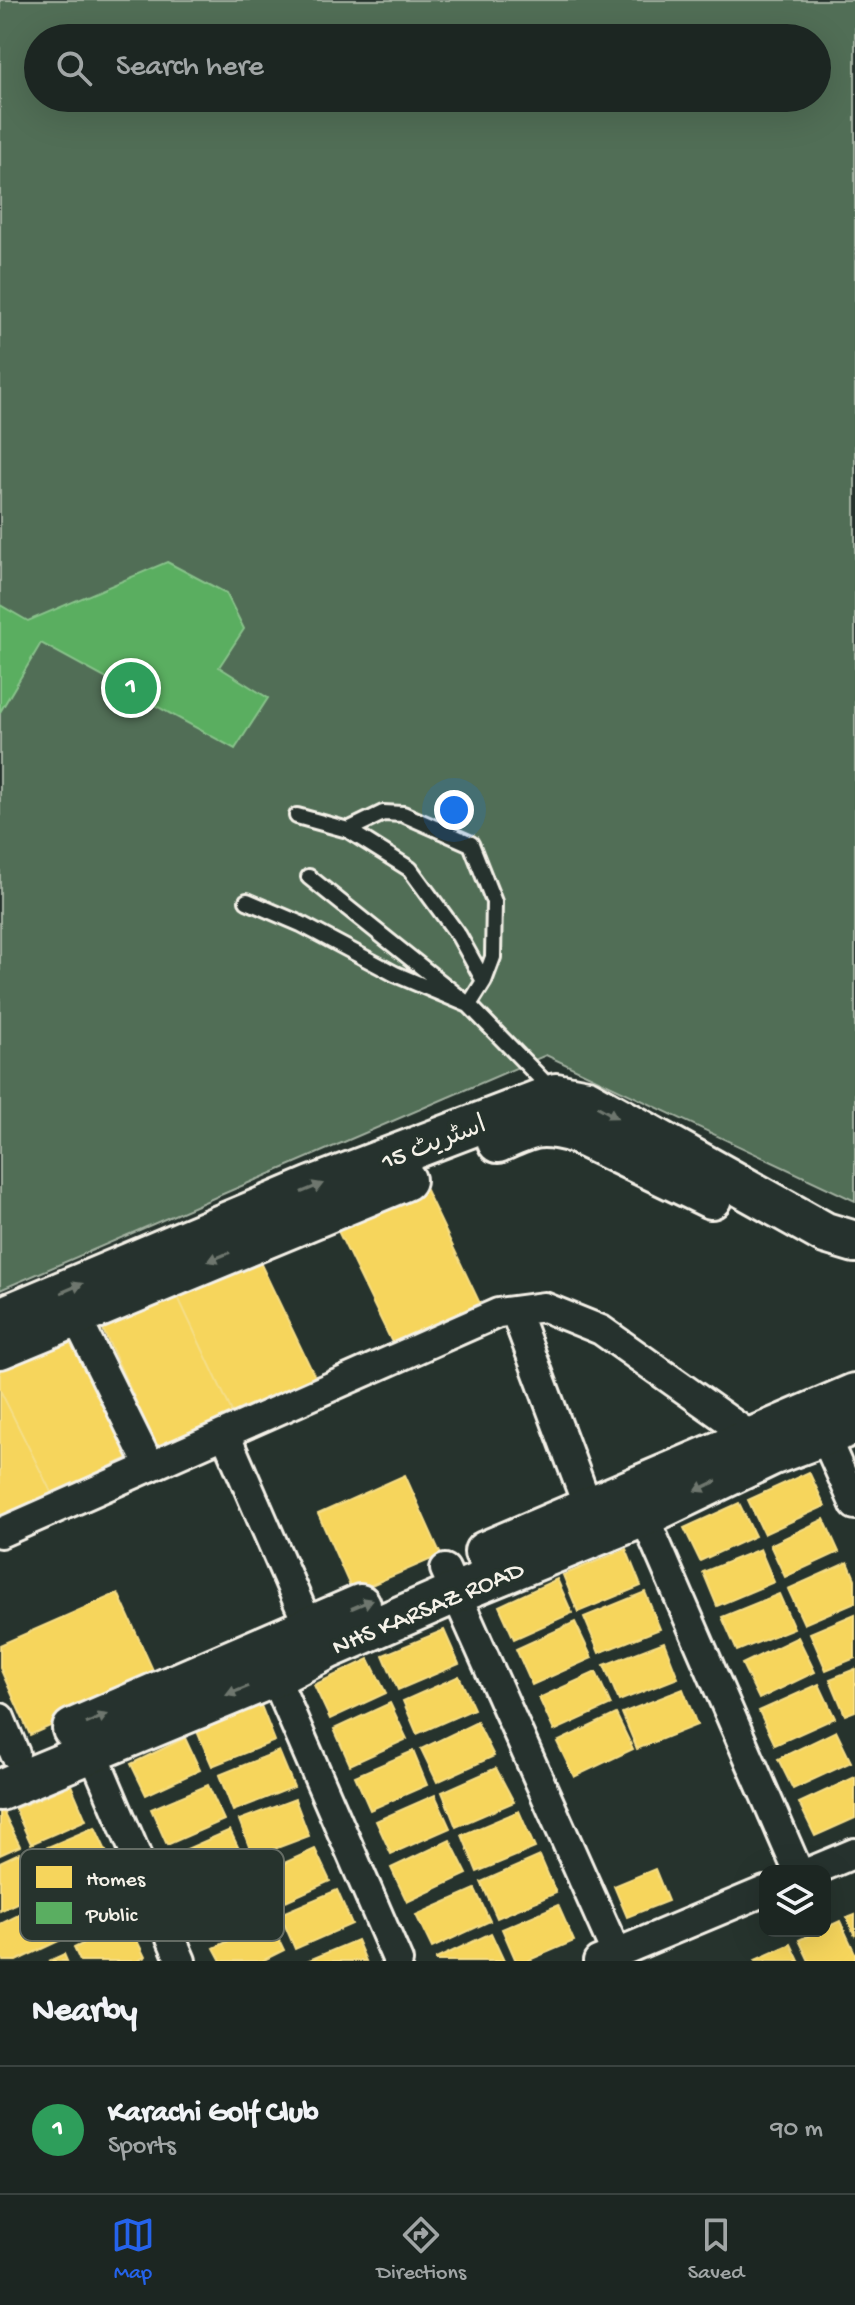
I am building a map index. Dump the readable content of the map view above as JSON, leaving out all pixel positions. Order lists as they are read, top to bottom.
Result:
{
  "streets": {
    "street": ["اسٹریٹ 15", "NHS KARSAZ ROAD"]
  },
  "legend": ["Homes", "Public"],
  "page": {
    "search": "Search here",
    "pins": "1",
    "heading": "Nearby",
    "list": [
      {
        "mark": "1",
        "name": "Karachi Golf Club",
        "note": "Sports",
        "value": "90 m"
      }
    ],
    "nav": ["Map", "Directions", "Saved"]
  }
}
